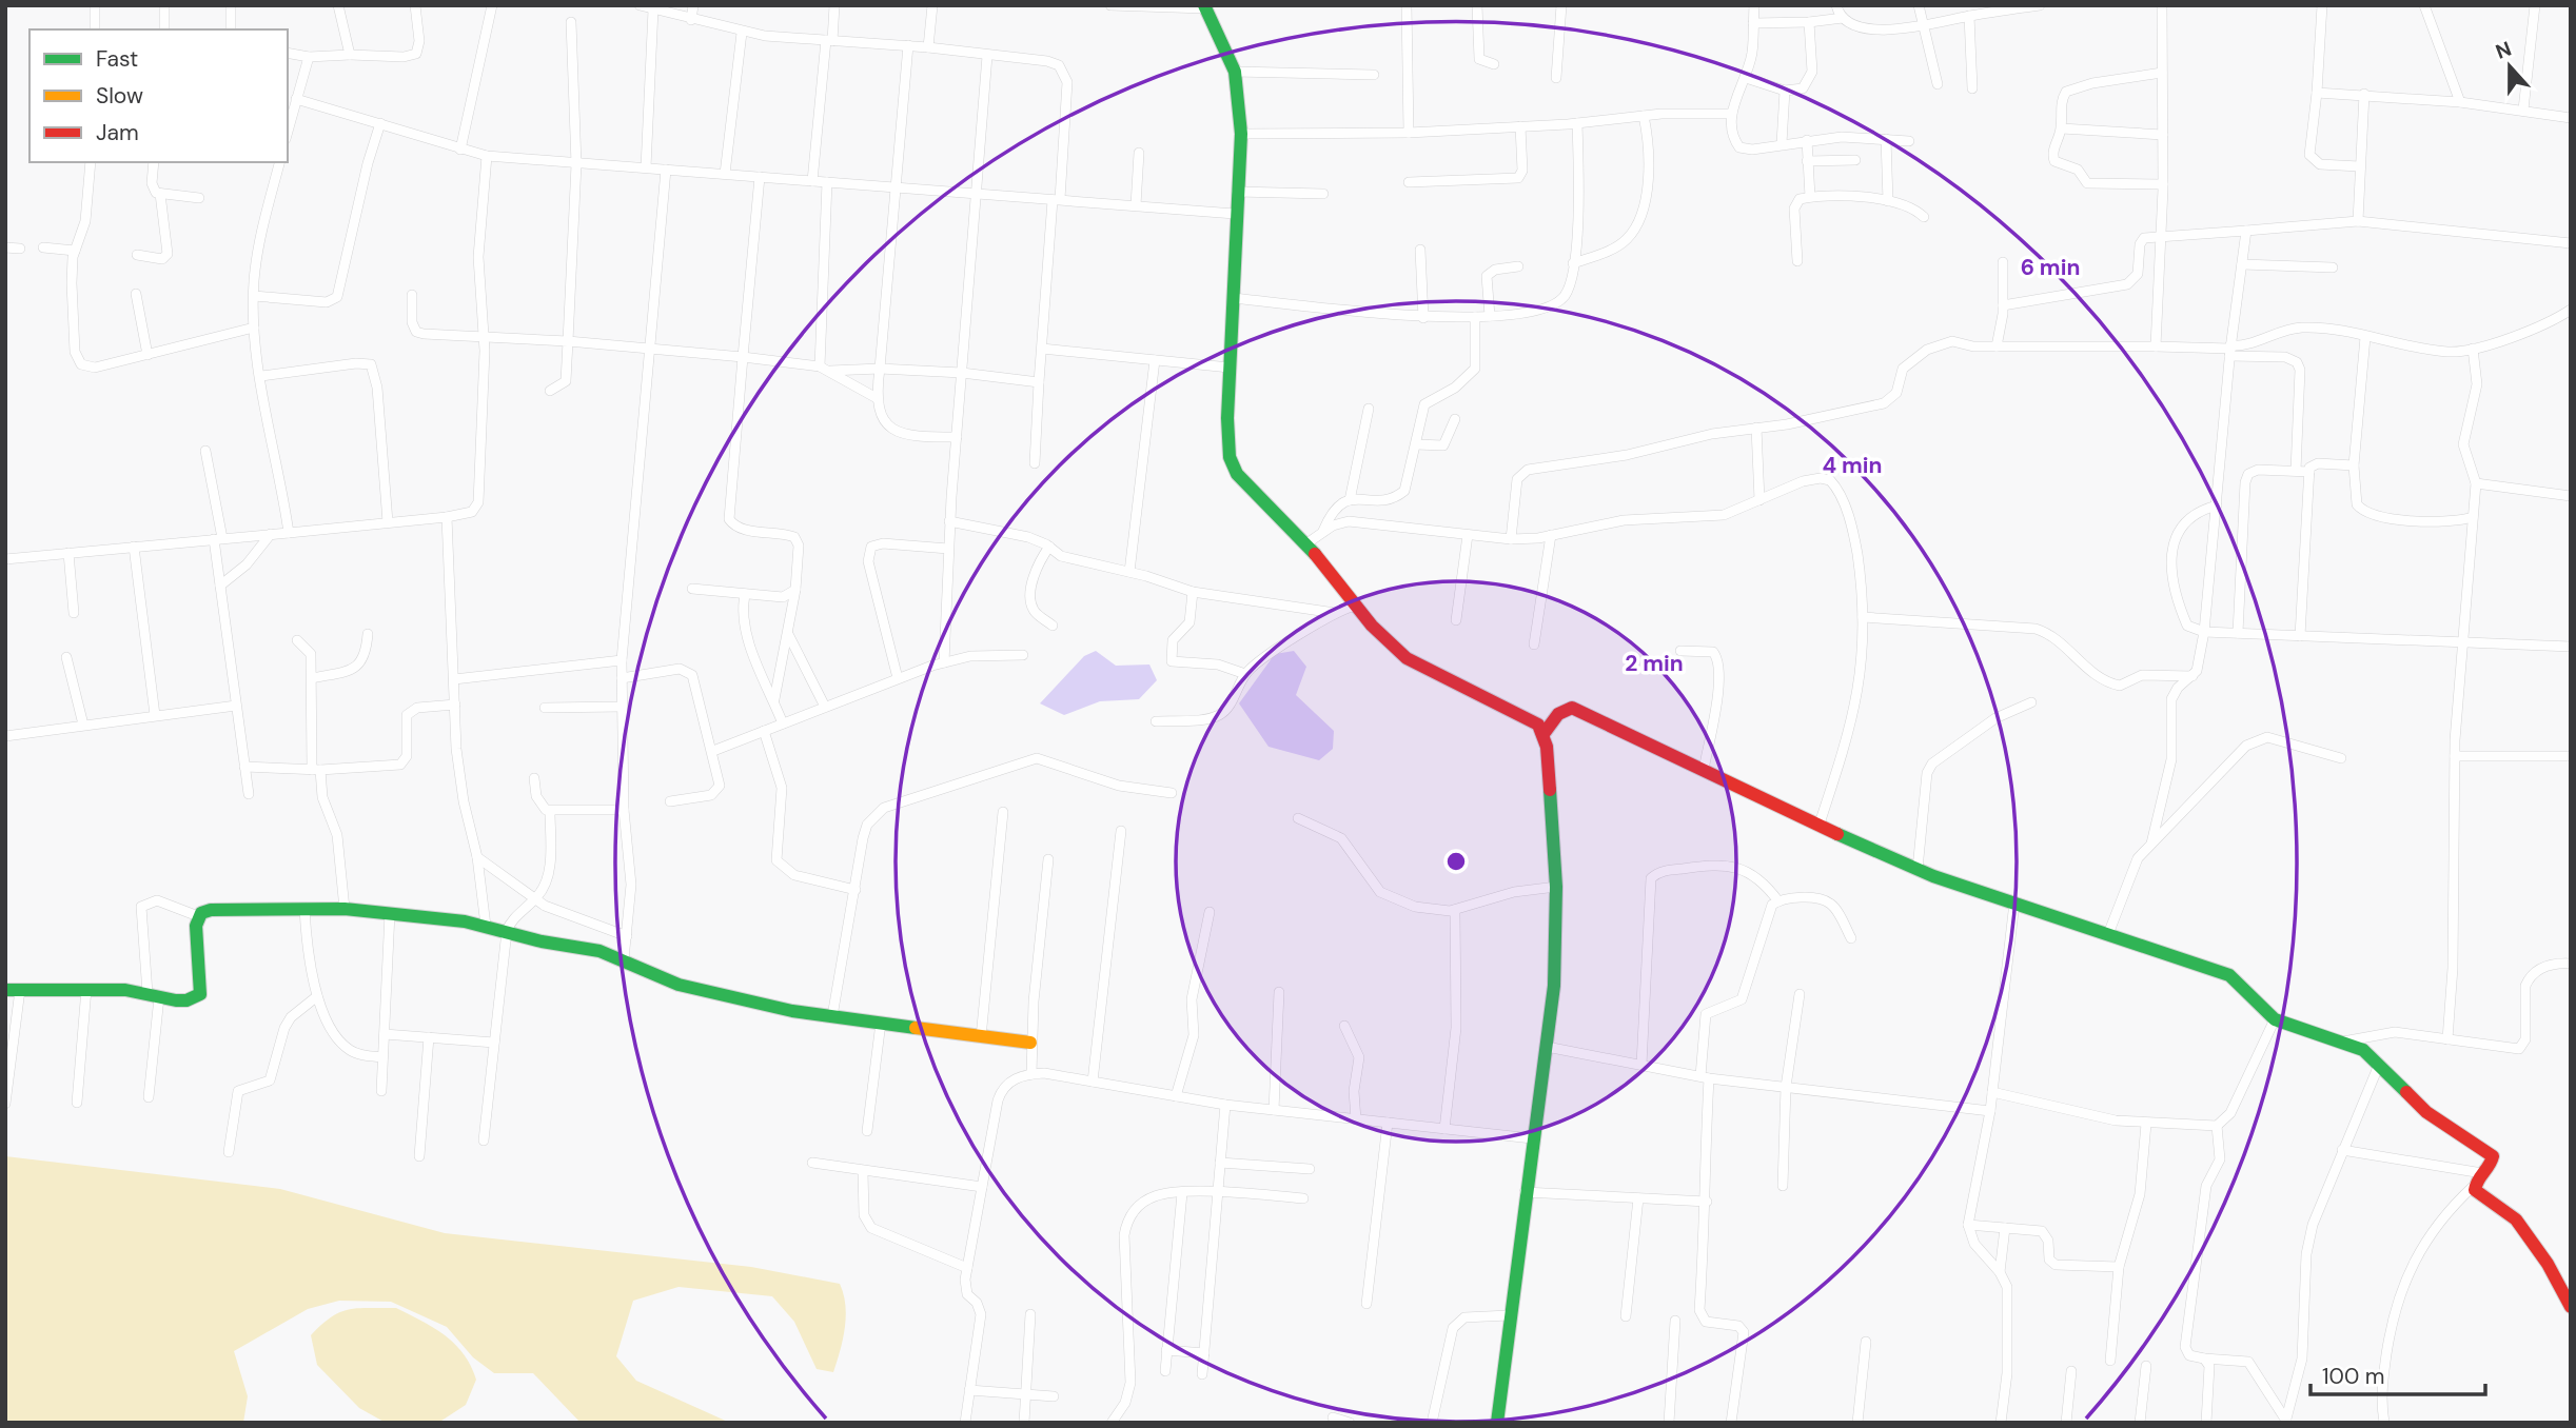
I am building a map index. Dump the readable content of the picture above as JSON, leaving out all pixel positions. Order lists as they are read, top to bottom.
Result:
{
  "legend": ["Fast", "Slow", "Jam"],
  "scale_bar": "100 m",
  "north": "top",
  "rings": ["6 min", "4 min", "2 min"]
}
